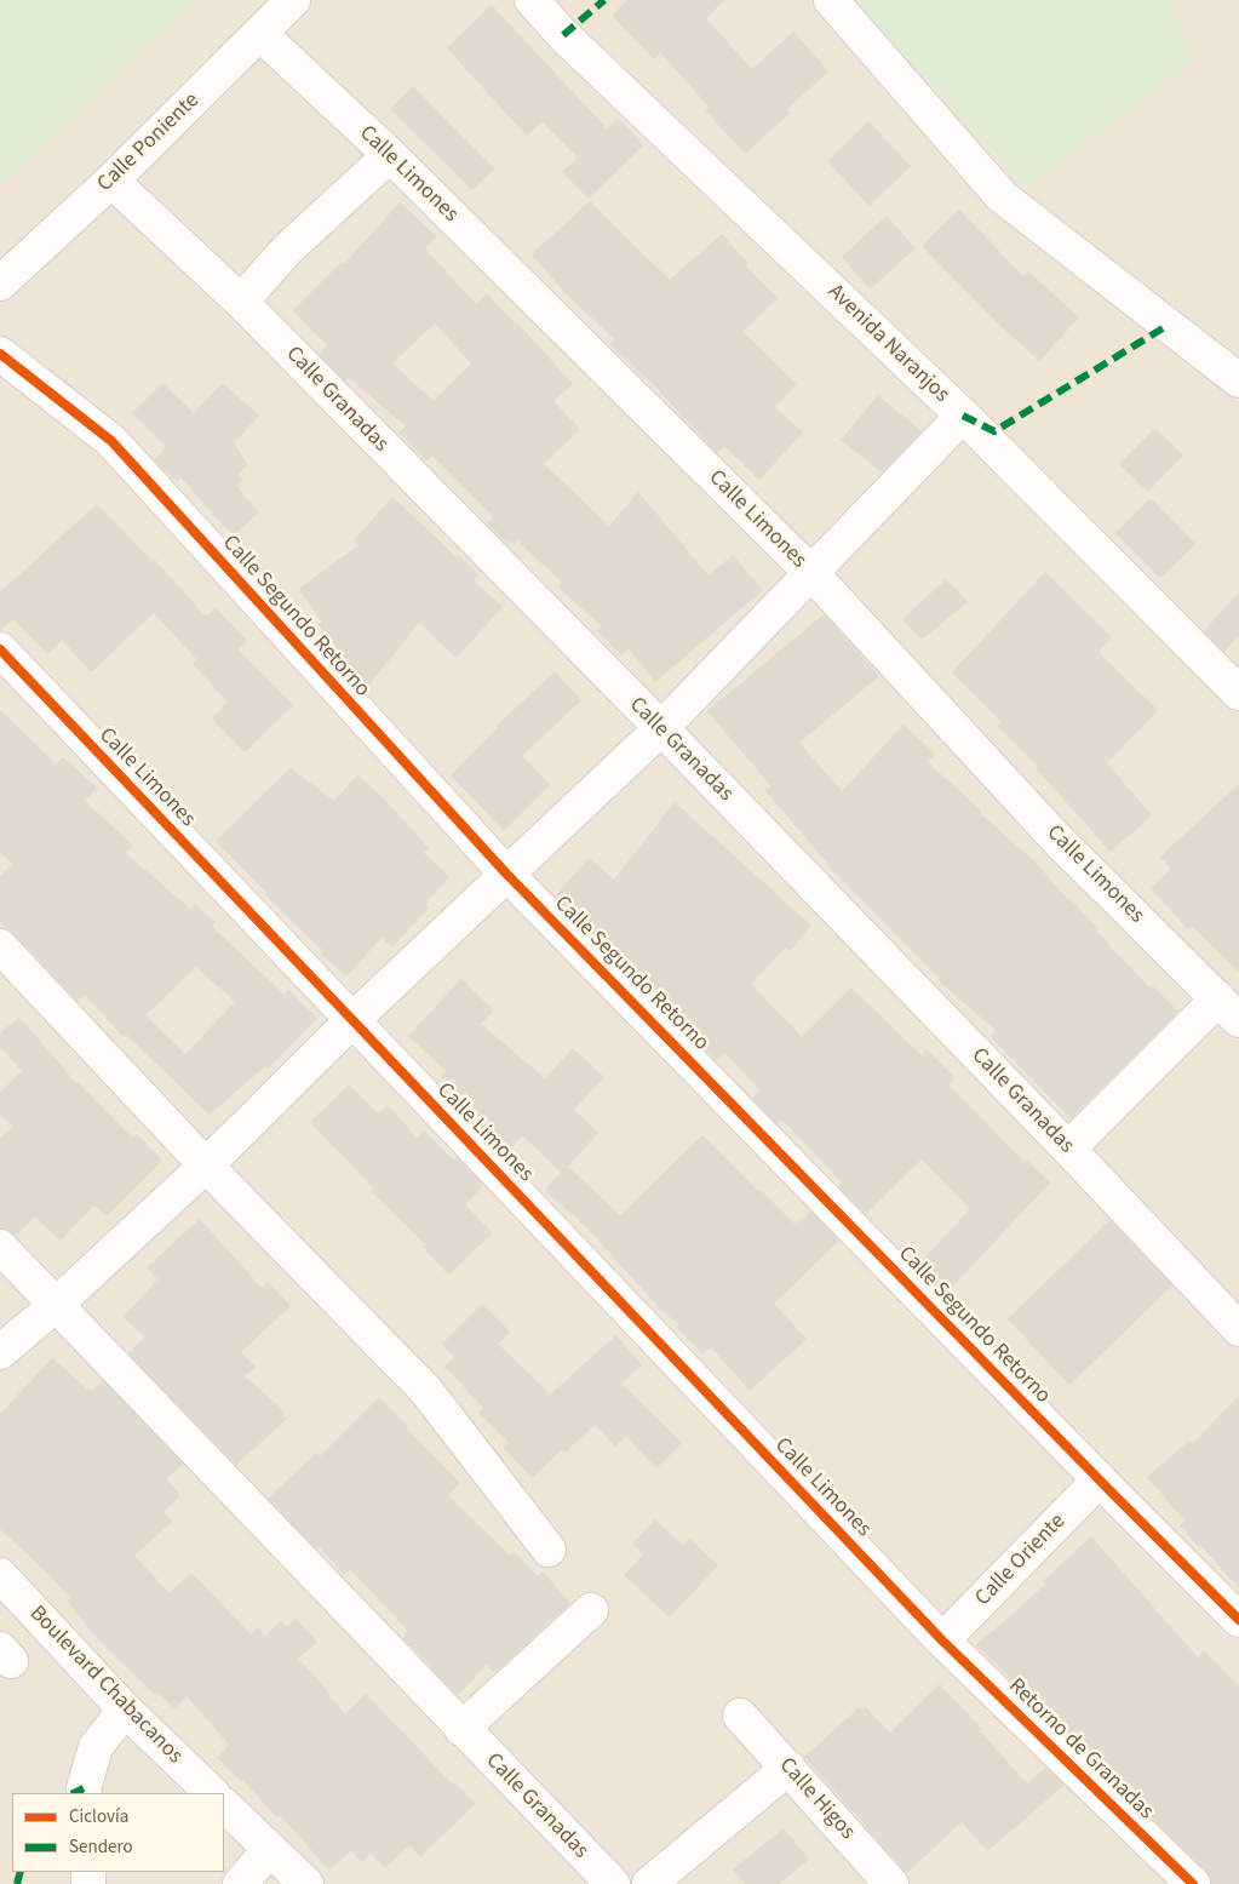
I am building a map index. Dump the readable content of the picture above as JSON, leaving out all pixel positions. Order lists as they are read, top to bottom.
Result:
{
  "streets": {
    "street": [
      "Calle Poniente",
      "Calle Limones",
      "Avenida Naranjos",
      "Calle Granadas",
      "Calle Segundo Retorno",
      "Calle Oriente",
      "Boulevard Chabacanos",
      "Retorno de Granadas",
      "Calle Higos"
    ]
  },
  "crossings": [
    ["Calle Poniente", "Calle Limones"],
    ["Calle Poniente", "Calle Granadas"],
    ["Calle Limones", "Calle Oriente"],
    ["Calle Limones", "Retorno de Granadas"],
    ["Calle Segundo Retorno", "Calle Oriente"],
    ["Calle Oriente", "Retorno de Granadas"]
  ],
  "legend": ["Ciclovía", "Sendero"]
}
